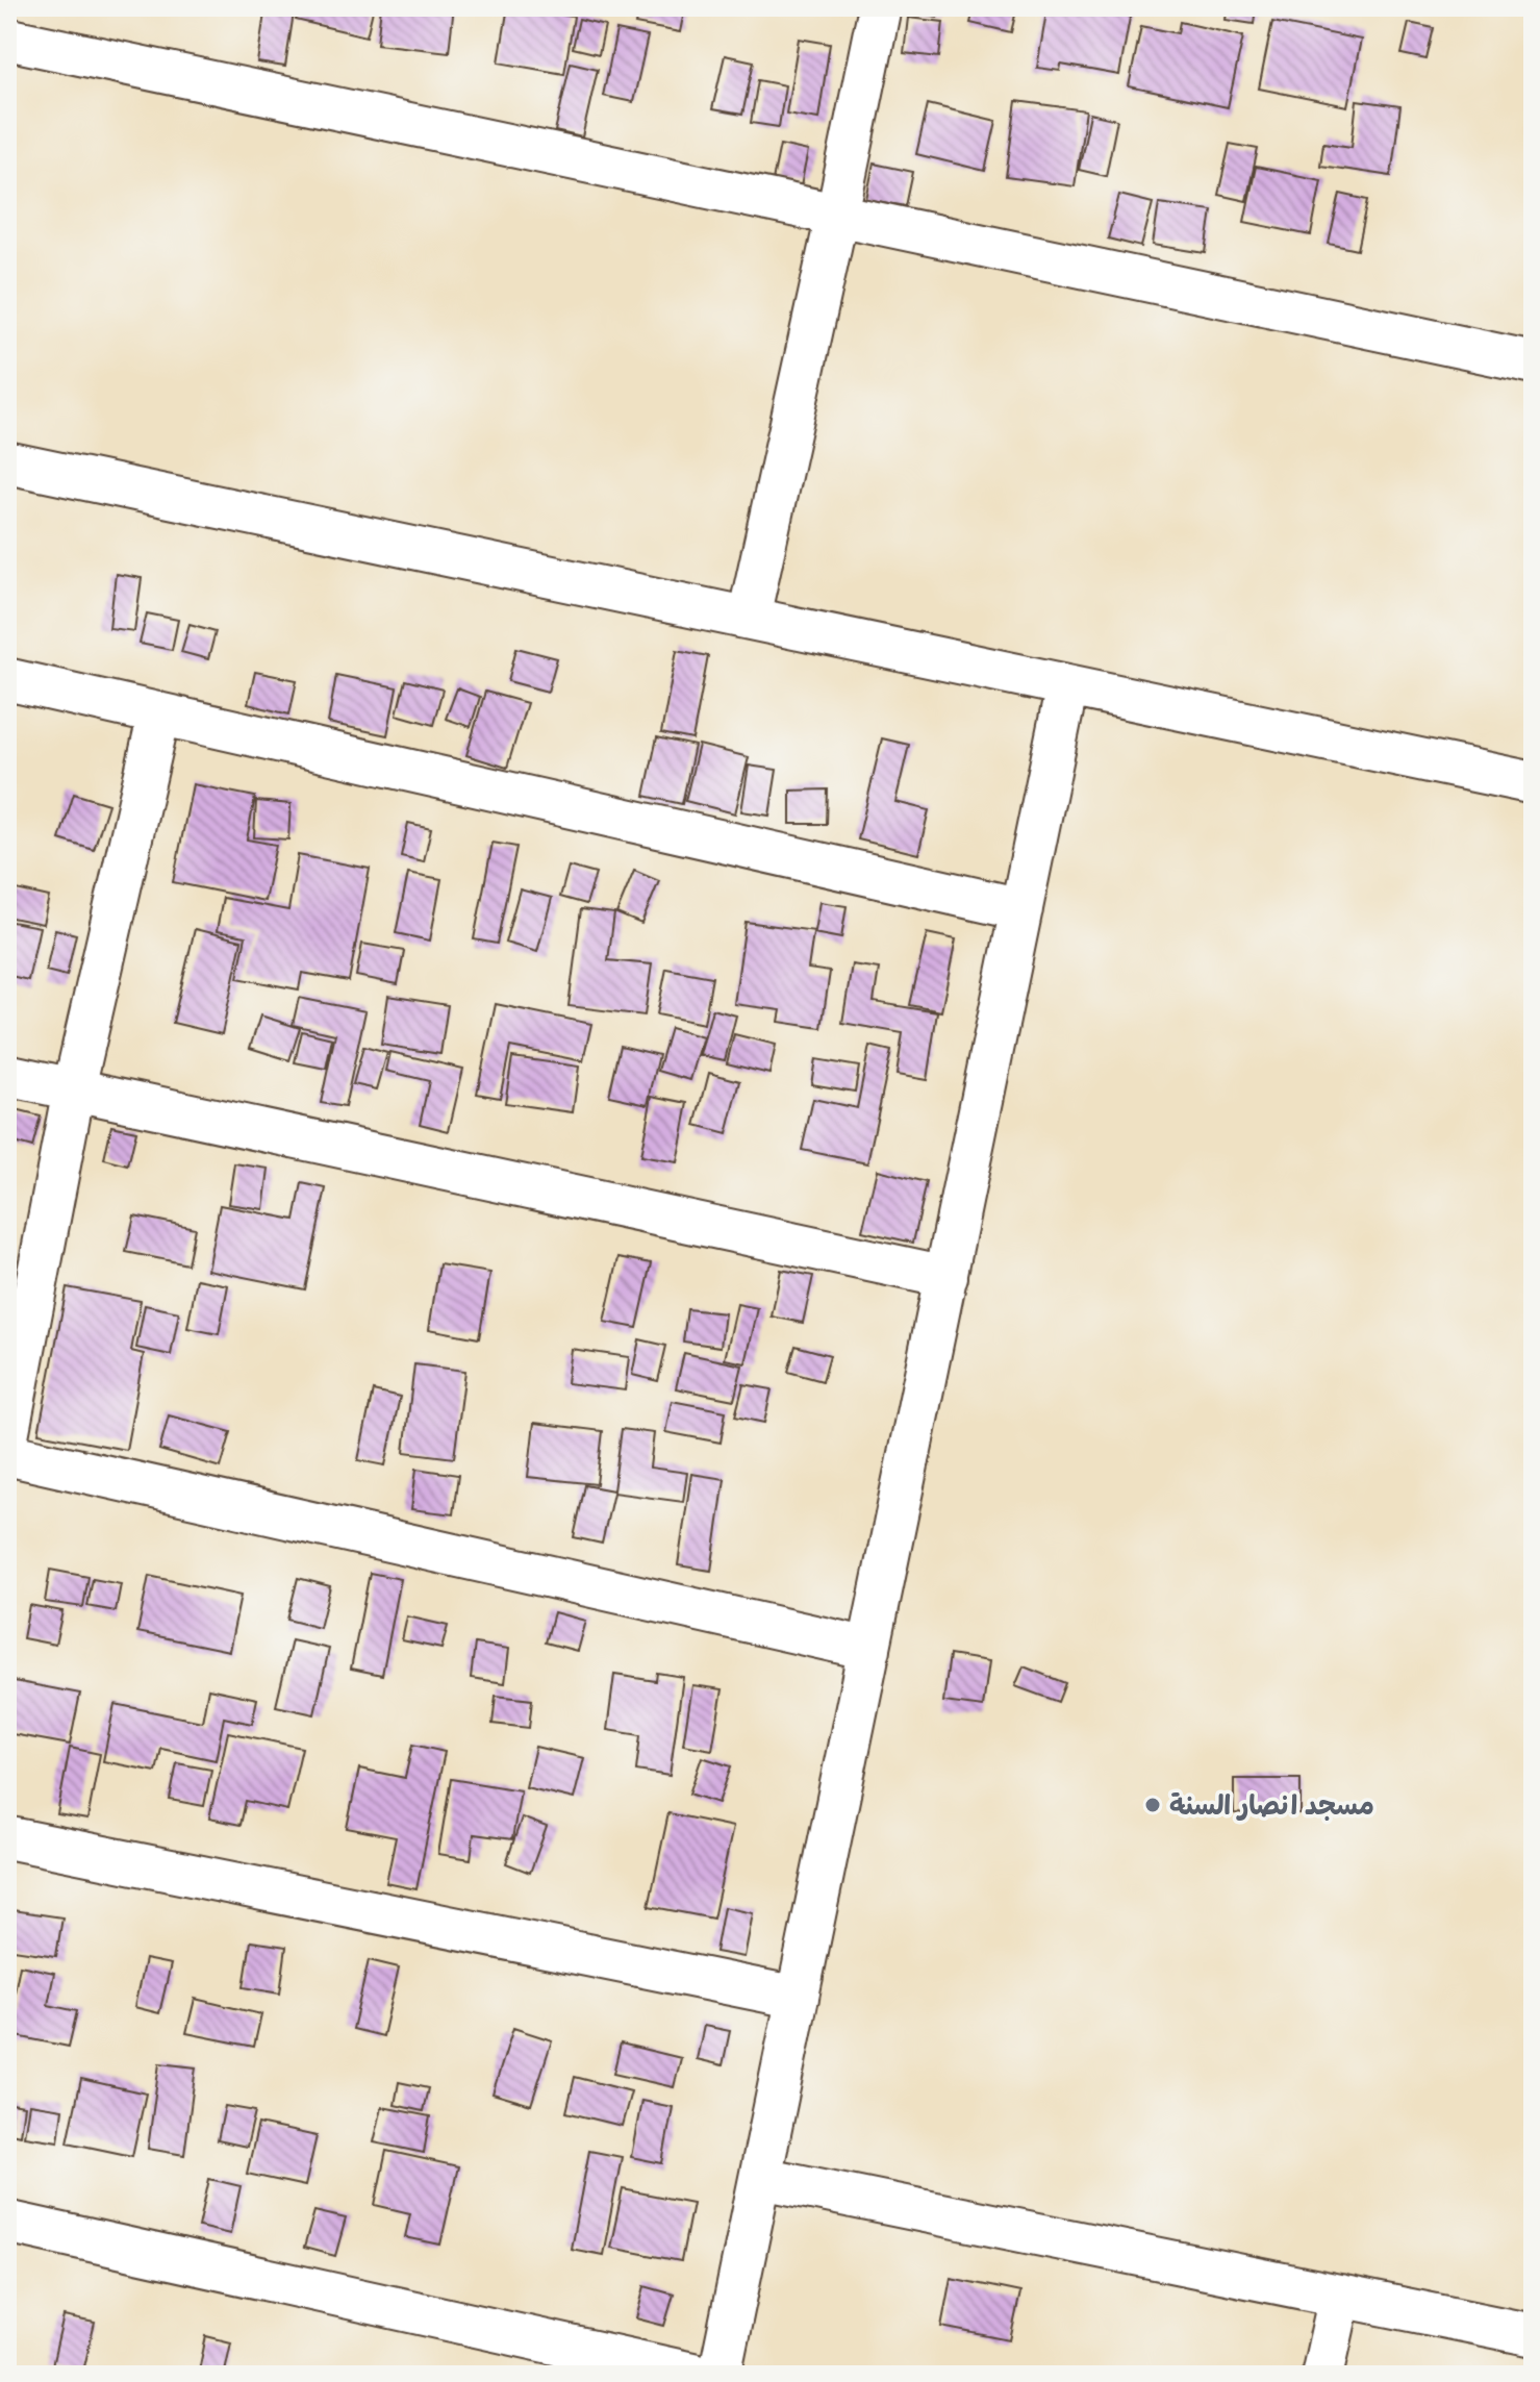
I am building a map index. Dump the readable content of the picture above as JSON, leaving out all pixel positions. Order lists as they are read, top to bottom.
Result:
{
  "places": ["مسجد انصار السنة"]
}
